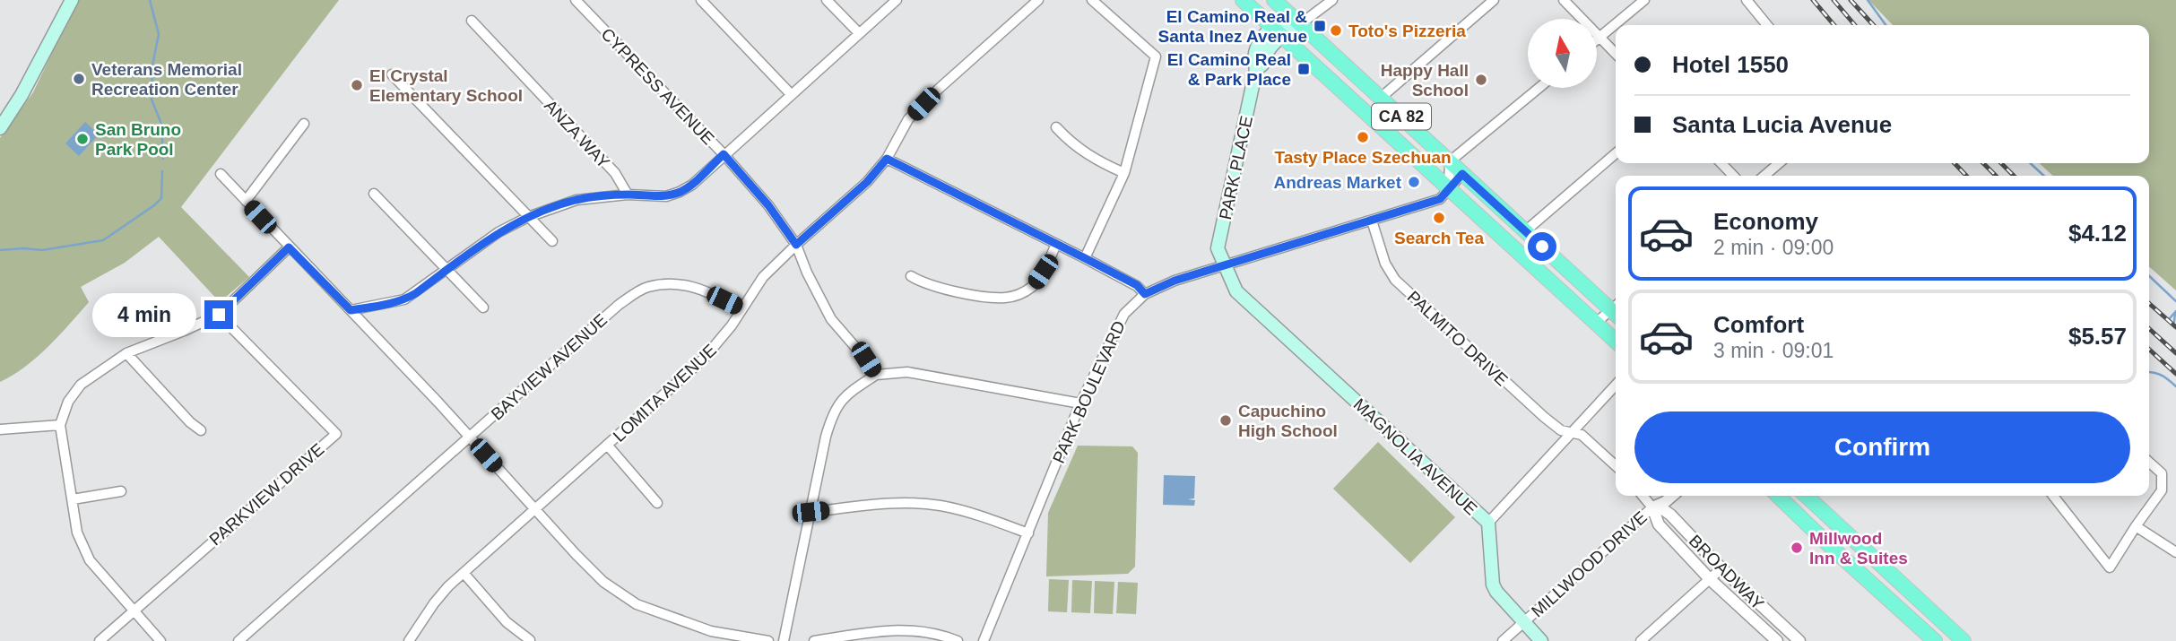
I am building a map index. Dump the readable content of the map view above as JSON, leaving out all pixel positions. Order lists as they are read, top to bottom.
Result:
{
  "streets": {
    "main road": ["CA 82", "PARK PLACE", "MAGNOLIA AVENUE"],
    "street": [
      "CYPRESS AVENUE",
      "ANZA WAY",
      "PALMITO DRIVE",
      "BAYVIEW AVENUE",
      "PARK BOULEVARD",
      "LOMITA AVENUE",
      "PARKVIEW DRIVE",
      "MILLWOOD DRIVE",
      "BROADWAY"
    ]
  },
  "crossings": [
    ["CYPRESS AVENUE", "LOMITA AVENUE"],
    ["CA 82", "PARK PLACE"],
    ["CA 82", "PARK BOULEVARD"],
    ["PARK PLACE", "PARK BOULEVARD"],
    ["PARK PLACE", "MAGNOLIA AVENUE"],
    ["PALMITO DRIVE", "PARK BOULEVARD"],
    ["BAYVIEW AVENUE", "LOMITA AVENUE"],
    ["PARK BOULEVARD", "MAGNOLIA AVENUE"],
    ["MAGNOLIA AVENUE", "MILLWOOD DRIVE"],
    ["MILLWOOD DRIVE", "BROADWAY"]
  ],
  "places": {
    "transit": ["El Camino Real & Santa Inez Avenue", "El Camino Real & Park Place"],
    "other": [
      "Toto's Pizzeria",
      "Veterans Memorial Recreation Center",
      "Happy Hall School",
      "El Crystal Elementary School",
      "Tasty Place Szechuan",
      "San Bruno Park Pool",
      "Andreas Market",
      "Search Tea",
      "Capuchino High School",
      "Millwood Inn & Suites"
    ]
  },
  "north": "top",
  "page": {
    "banner": ["Hotel 1550", "Santa Lucia Avenue"],
    "list": [
      {
        "name": "Economy",
        "note": "2 min · 09:00",
        "value": "$4.12"
      },
      {
        "name": "Comfort",
        "note": "3 min · 09:01",
        "value": "$5.57"
      }
    ],
    "bubble": "4 min",
    "buttons": "Confirm"
  }
}
